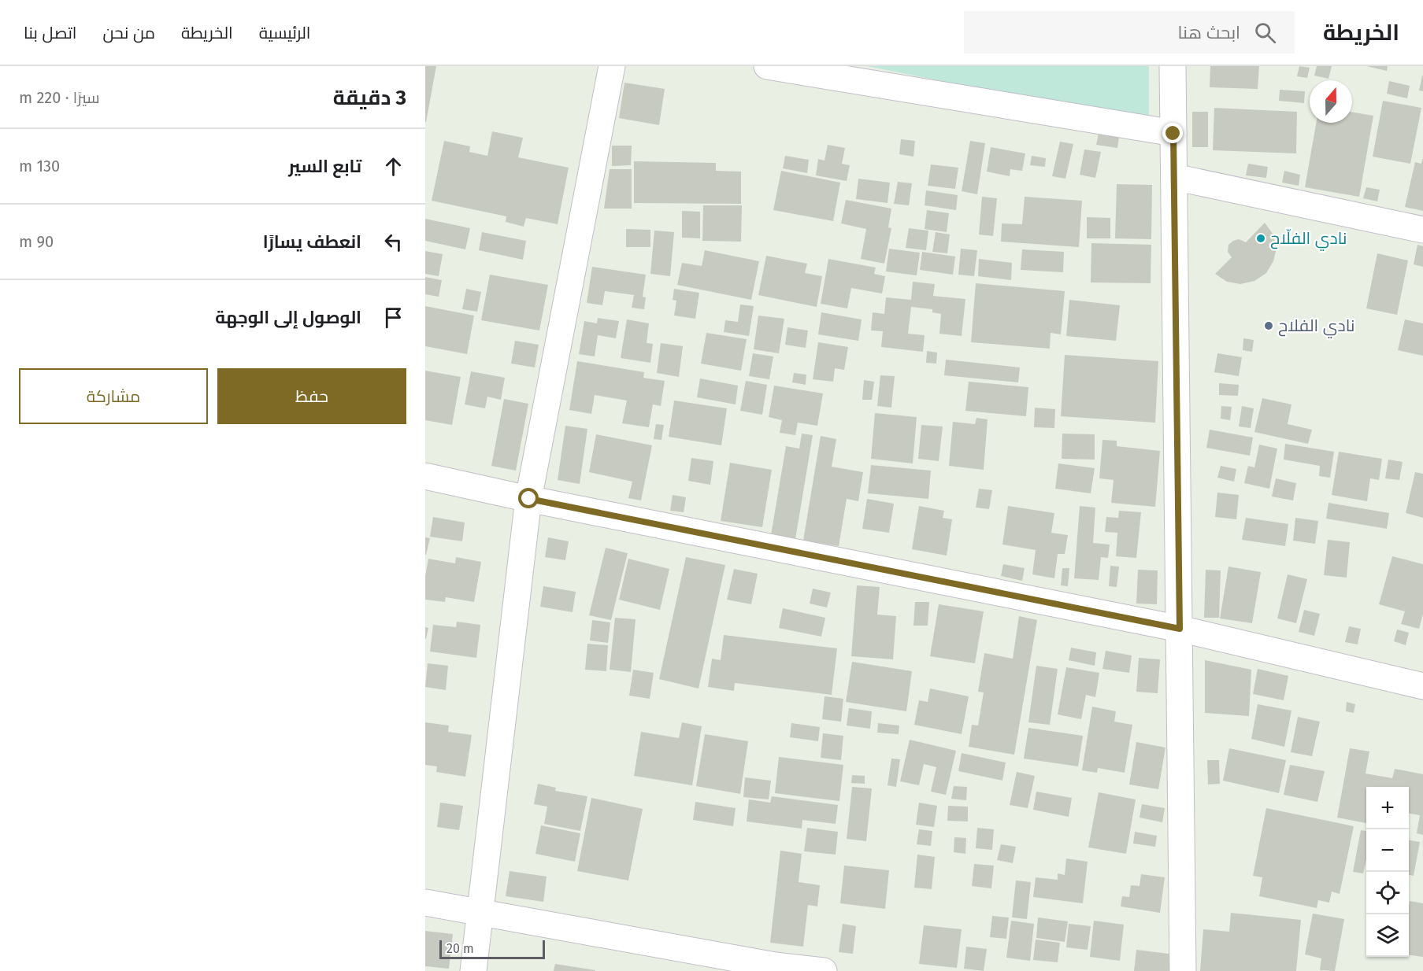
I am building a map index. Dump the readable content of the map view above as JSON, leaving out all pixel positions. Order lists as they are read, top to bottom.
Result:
{
  "places": ["نادي الفلّاح", "نادي الفلاح"],
  "scale_bar": "20 m",
  "north": "top",
  "page": {
    "header": "الخريطة",
    "search": "ابحث هنا",
    "nav": [
      "الرئيسية",
      "الخريطة",
      "من نحن",
      "اتصل بنا"
    ],
    "heading": ["3 دقيقة", "سيرًا · 220 m"],
    "list": [
      ["تابع السير", "130 m"],
      ["انعطف يسارًا", "90 m"],
      "الوصول إلى الوجهة"
    ],
    "buttons": ["حفظ", "مشاركة"],
    "map_buttons": ["+", "−"],
    "scale": "20 m"
  }
}
